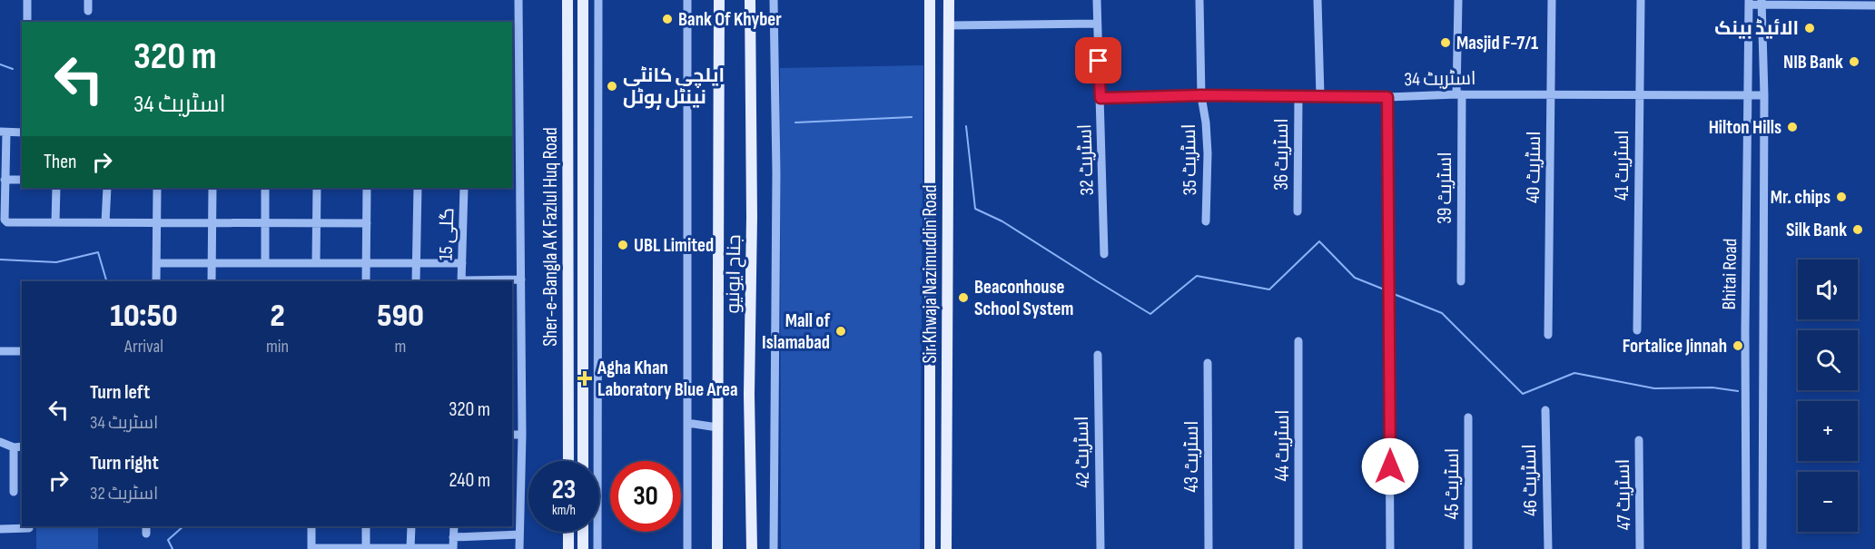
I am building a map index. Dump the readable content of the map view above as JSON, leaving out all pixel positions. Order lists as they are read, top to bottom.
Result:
{
  "streets": {
    "main road": ["Sher-e-Bangla A K Fazlul Huq Road", "جناح ایونیو", "Sir Khwaja Nazimuddin Road"],
    "street": [
      "اسٹریٹ 34",
      "اسٹریٹ 36",
      "اسٹریٹ 32",
      "اسٹریٹ 35",
      "اسٹریٹ 41",
      "اسٹریٹ 40",
      "اسٹریٹ 39",
      "گلی 15",
      "Bhitai Road",
      "اسٹریٹ 44",
      "اسٹریٹ 42",
      "اسٹریٹ 43",
      "اسٹریٹ 46",
      "اسٹریٹ 45",
      "اسٹریٹ 47"
    ]
  },
  "crossings": [
    ["اسٹریٹ 34", "اسٹریٹ 36"],
    ["اسٹریٹ 34", "اسٹریٹ 32"],
    ["اسٹریٹ 34", "اسٹریٹ 35"],
    ["اسٹریٹ 34", "اسٹریٹ 41"],
    ["اسٹریٹ 34", "اسٹریٹ 40"],
    ["اسٹریٹ 34", "اسٹریٹ 39"],
    ["اسٹریٹ 34", "Bhitai Road"]
  ],
  "places": {
    "other": [
      "Bank Of Khyber",
      "الائیڈ بینک",
      "Masjid F-7/1",
      "NIB Bank",
      "ایلچی کانٹی نینٹل ہوٹل",
      "Hilton Hills",
      "Mr. chips",
      "Silk Bank",
      "UBL Limited",
      "Beaconhouse School System",
      "Mall of Islamabad",
      "Fortalice Jinnah"
    ],
    "health": ["Agha Khan Laboratory Blue Area"]
  },
  "page": {
    "turn": ["320 m", "اسٹریٹ 34"],
    "then": "Then",
    "map_buttons": ["+", "−"],
    "eta": [
      "10:50",
      "Arrival",
      "2",
      "min",
      "590",
      "m"
    ],
    "list": [
      {
        "name": "Turn left",
        "note": "اسٹریٹ 34",
        "value": "320 m"
      },
      {
        "name": "Turn right",
        "note": "اسٹریٹ 32",
        "value": "240 m"
      }
    ],
    "speed": "23 km/h",
    "limit": "30"
  }
}
